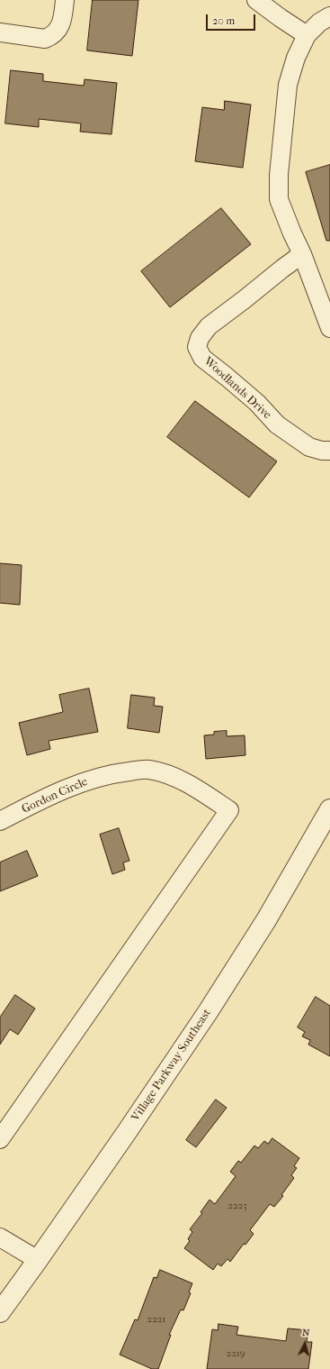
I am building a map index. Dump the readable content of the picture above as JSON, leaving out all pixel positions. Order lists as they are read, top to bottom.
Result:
{
  "streets": {
    "street": ["Woodlands Drive", "Gordon Circle", "Village Parkway Southeast"]
  },
  "house_numbers": ["2223", "2221", "2219"],
  "scale_bar": "20 m",
  "north": "top"
}
